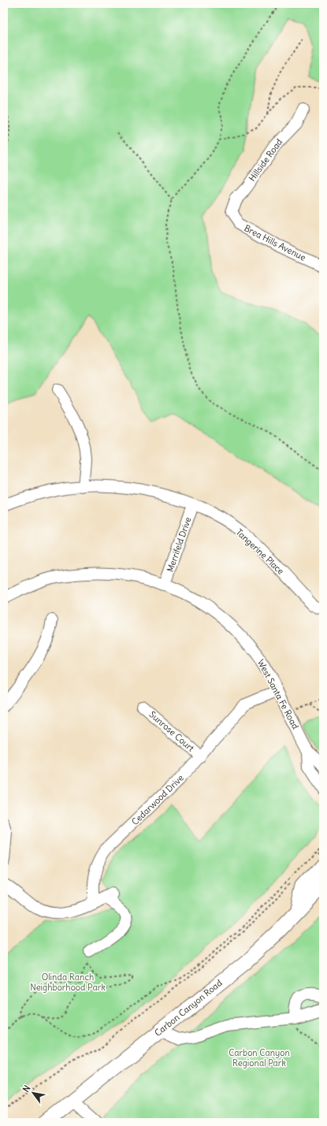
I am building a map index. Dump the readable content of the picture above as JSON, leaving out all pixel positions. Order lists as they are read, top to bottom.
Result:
{
  "streets": {
    "main road": ["Carbon Canyon Road"],
    "street": [
      "Hillside Road",
      "Brea Hills Avenue",
      "Merrifeld Drive",
      "Tangerine Place",
      "West Santa Fe Road",
      "Sunrose Court",
      "Cedarwood Drive"
    ]
  },
  "crossings": [
    ["Hillside Road", "Brea Hills Avenue"],
    ["Merrifeld Drive", "Tangerine Place"],
    ["Merrifeld Drive", "West Santa Fe Road"],
    ["West Santa Fe Road", "Cedarwood Drive"],
    ["Sunrose Court", "Cedarwood Drive"]
  ],
  "parks": ["Olinda Ranch Neighborhood Park", "Carbon Canyon Regional Park"],
  "north": "top left"
}
